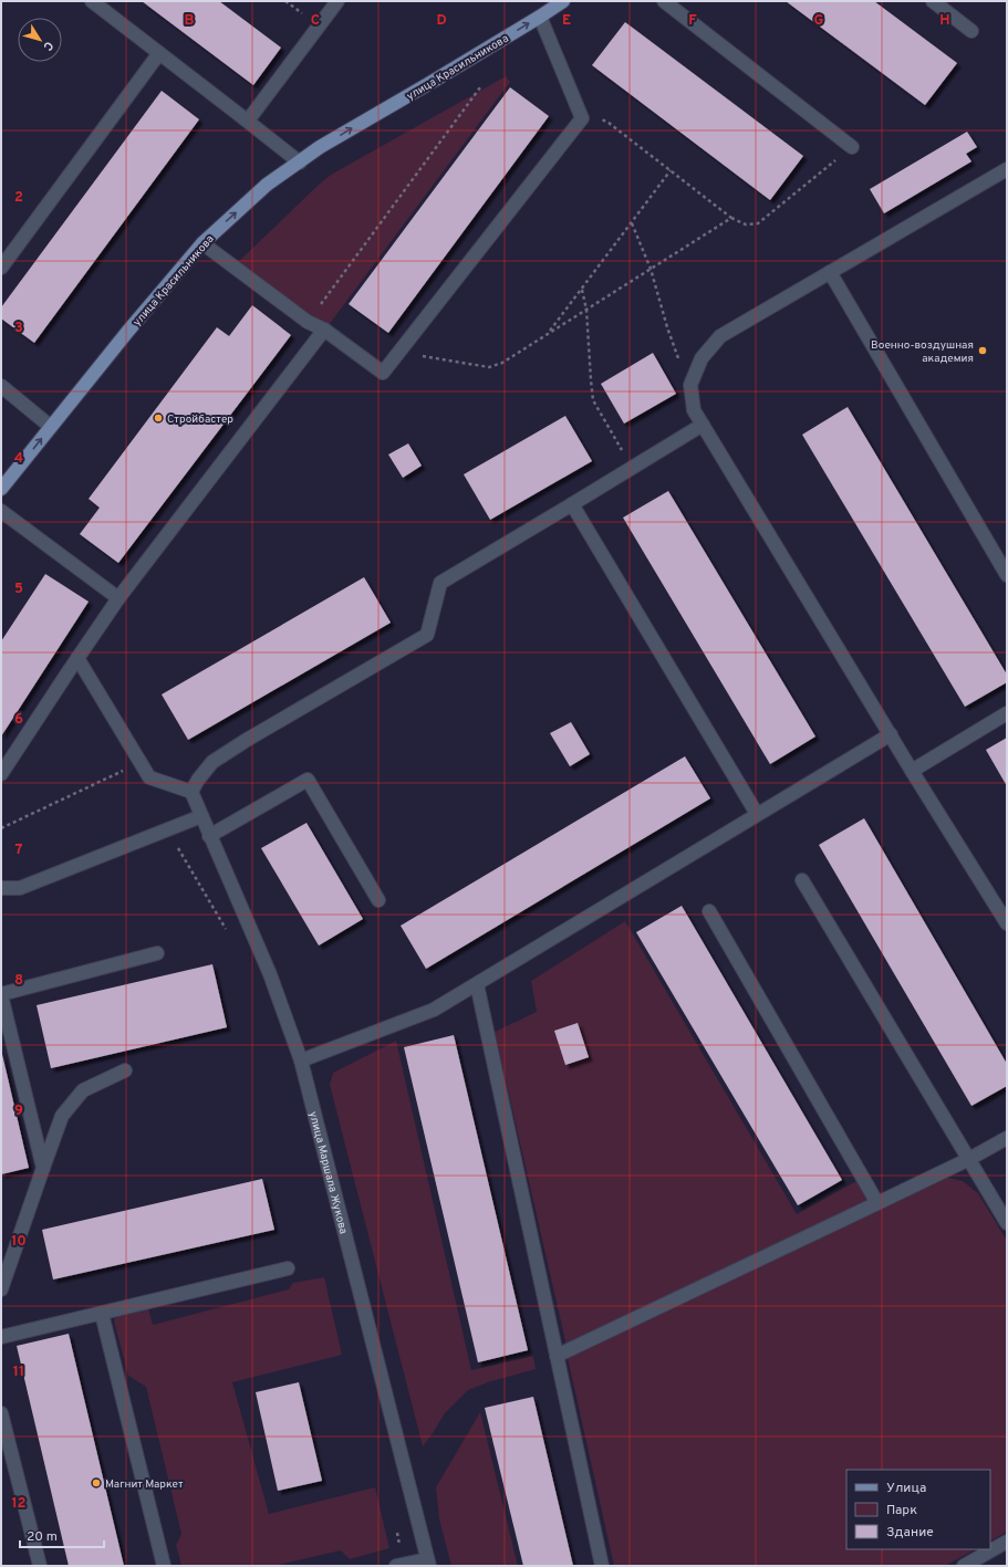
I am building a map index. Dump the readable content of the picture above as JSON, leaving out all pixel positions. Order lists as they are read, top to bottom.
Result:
{
  "streets": {
    "main road": ["улица Красильникова"],
    "street": ["улица Маршала Жукова"]
  },
  "one_way": ["улица Красильникова"],
  "places": ["Военно-воздушная академия", "Стройбастер", "Магнит Маркет"],
  "legend": ["Улица", "Парк", "Здание"],
  "scale_bar": "20 m",
  "north": "bottom right",
  "grid": {
    "columns": [
      "B",
      "C",
      "D",
      "E",
      "F",
      "G",
      "H"
    ],
    "rows": [
      "2",
      "3",
      "4",
      "5",
      "6",
      "7",
      "8",
      "9",
      "10",
      "11",
      "12"
    ]
  }
}
